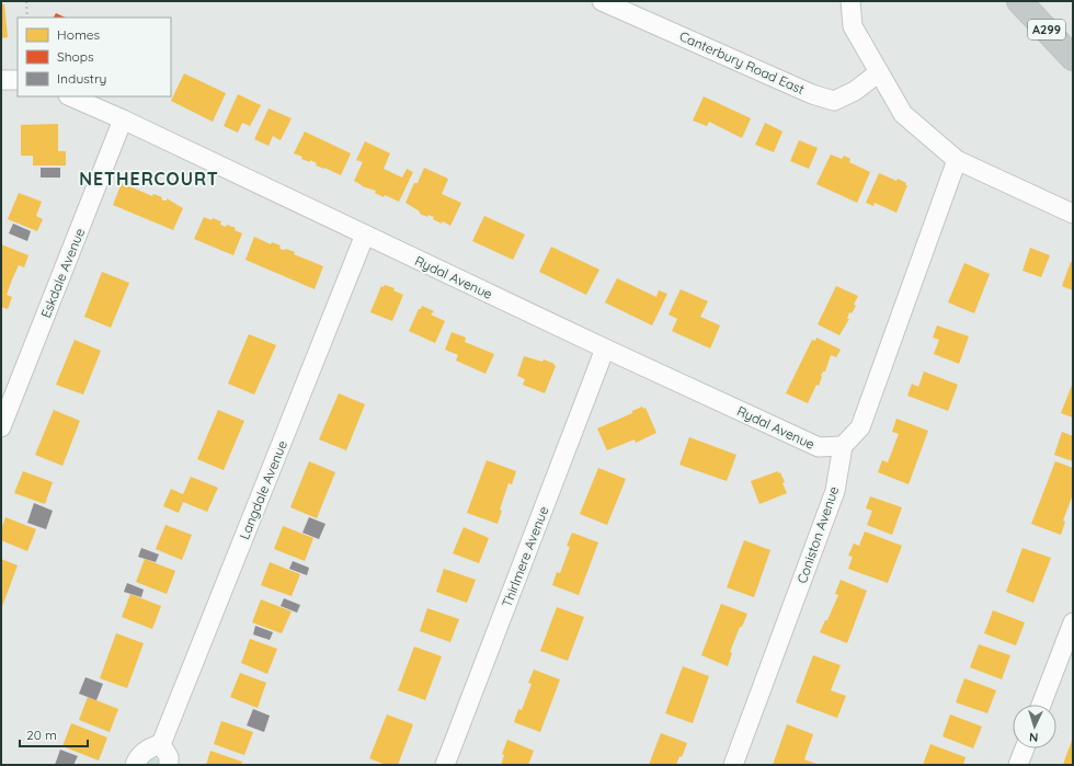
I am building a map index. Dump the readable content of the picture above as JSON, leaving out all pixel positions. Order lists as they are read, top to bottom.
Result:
{
  "streets": {
    "highway": ["A299"],
    "street": [
      "Canterbury Road East",
      "Eskdale Avenue",
      "Rydal Avenue",
      "Langdale Avenue",
      "Coniston Avenue",
      "Thirlmere Avenue"
    ]
  },
  "crossings": [
    ["Eskdale Avenue", "Rydal Avenue"],
    ["Rydal Avenue", "Langdale Avenue"],
    ["Rydal Avenue", "Coniston Avenue"],
    ["Rydal Avenue", "Thirlmere Avenue"]
  ],
  "districts": ["NETHERCOURT"],
  "legend": ["Homes", "Shops", "Industry"],
  "scale_bar": "20 m",
  "north": "bottom"
}
